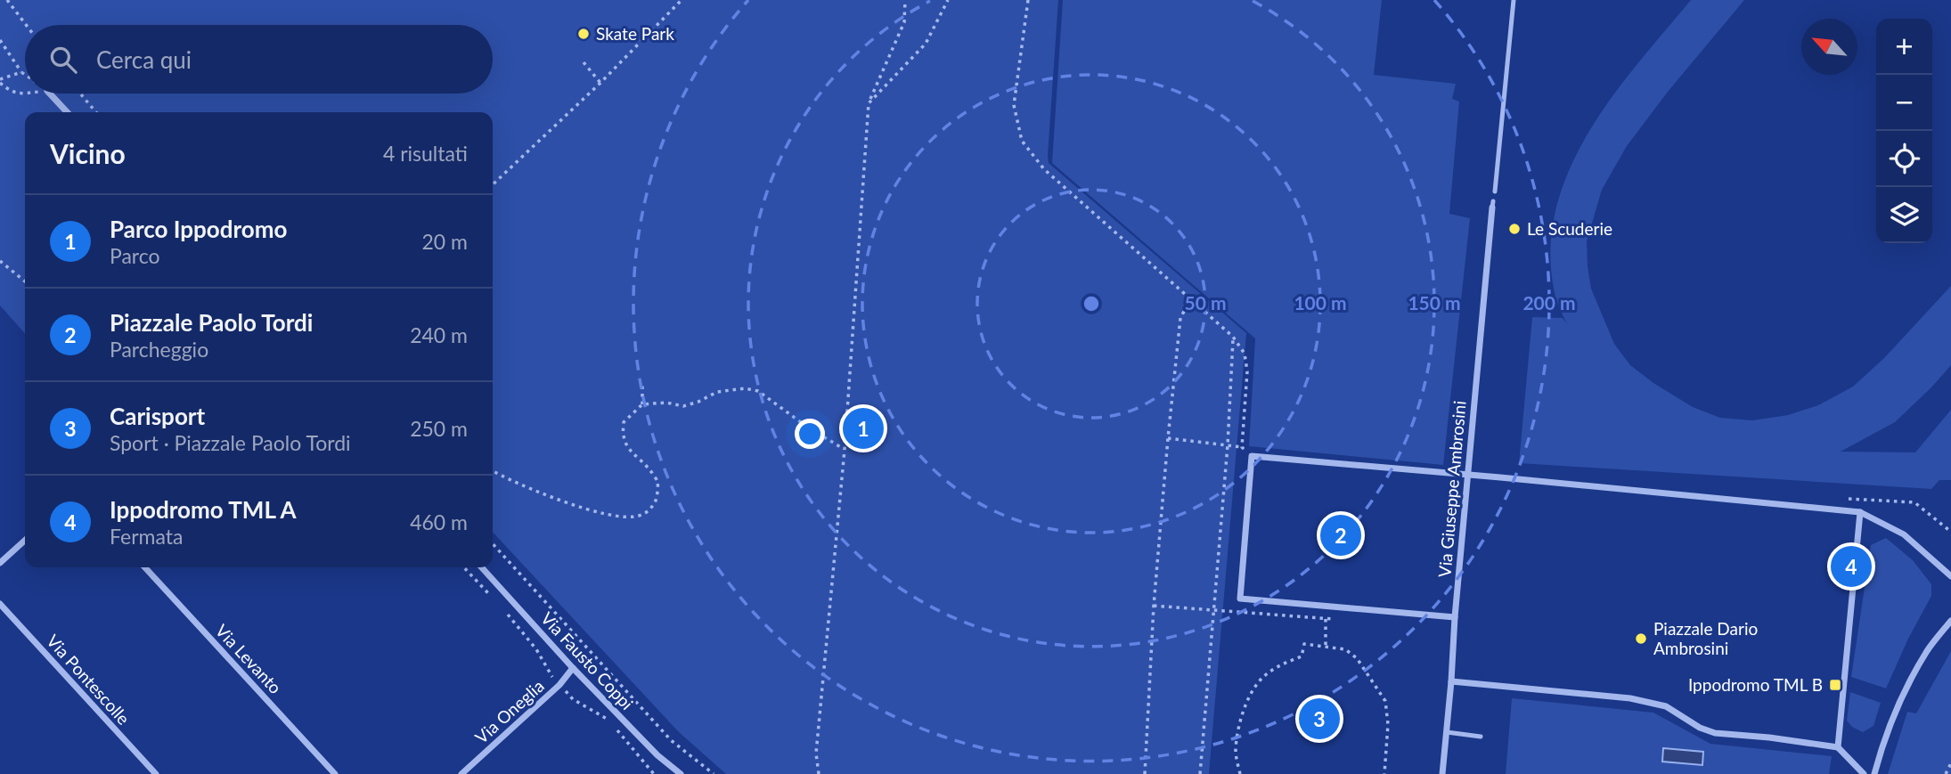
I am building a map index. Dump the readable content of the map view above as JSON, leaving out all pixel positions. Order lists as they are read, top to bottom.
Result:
{
  "streets": {
    "street": [
      "Via Giuseppe Ambrosini",
      "Via Levanto",
      "Via Fausto Coppi",
      "Via Pontescolle",
      "Via Oneglia"
    ]
  },
  "crossings": [
    ["Via Fausto Coppi", "Via Oneglia"]
  ],
  "places": {
    "other": ["Skate Park", "Le Scuderie", "Piazzale Dario Ambrosini"],
    "transit": ["Ippodromo TML B"]
  },
  "north": "top left",
  "page": {
    "map_buttons": ["+", "−"],
    "search": "Cerca qui",
    "heading": ["Vicino", "4 risultati"],
    "list": [
      {
        "mark": "1",
        "name": "Parco Ippodromo",
        "note": "Parco",
        "value": "20 m"
      },
      {
        "mark": "2",
        "name": "Piazzale Paolo Tordi",
        "note": "Parcheggio",
        "value": "240 m"
      },
      {
        "mark": "3",
        "name": "Carisport",
        "note": "Sport · Piazzale Paolo Tordi",
        "value": "250 m"
      },
      {
        "mark": "4",
        "name": "Ippodromo TML A",
        "note": "Fermata",
        "value": "460 m"
      }
    ],
    "pins": [
      "1",
      "2",
      "4",
      "3"
    ]
  },
  "rings": [
    "50 m",
    "100 m",
    "150 m",
    "200 m"
  ]
}
